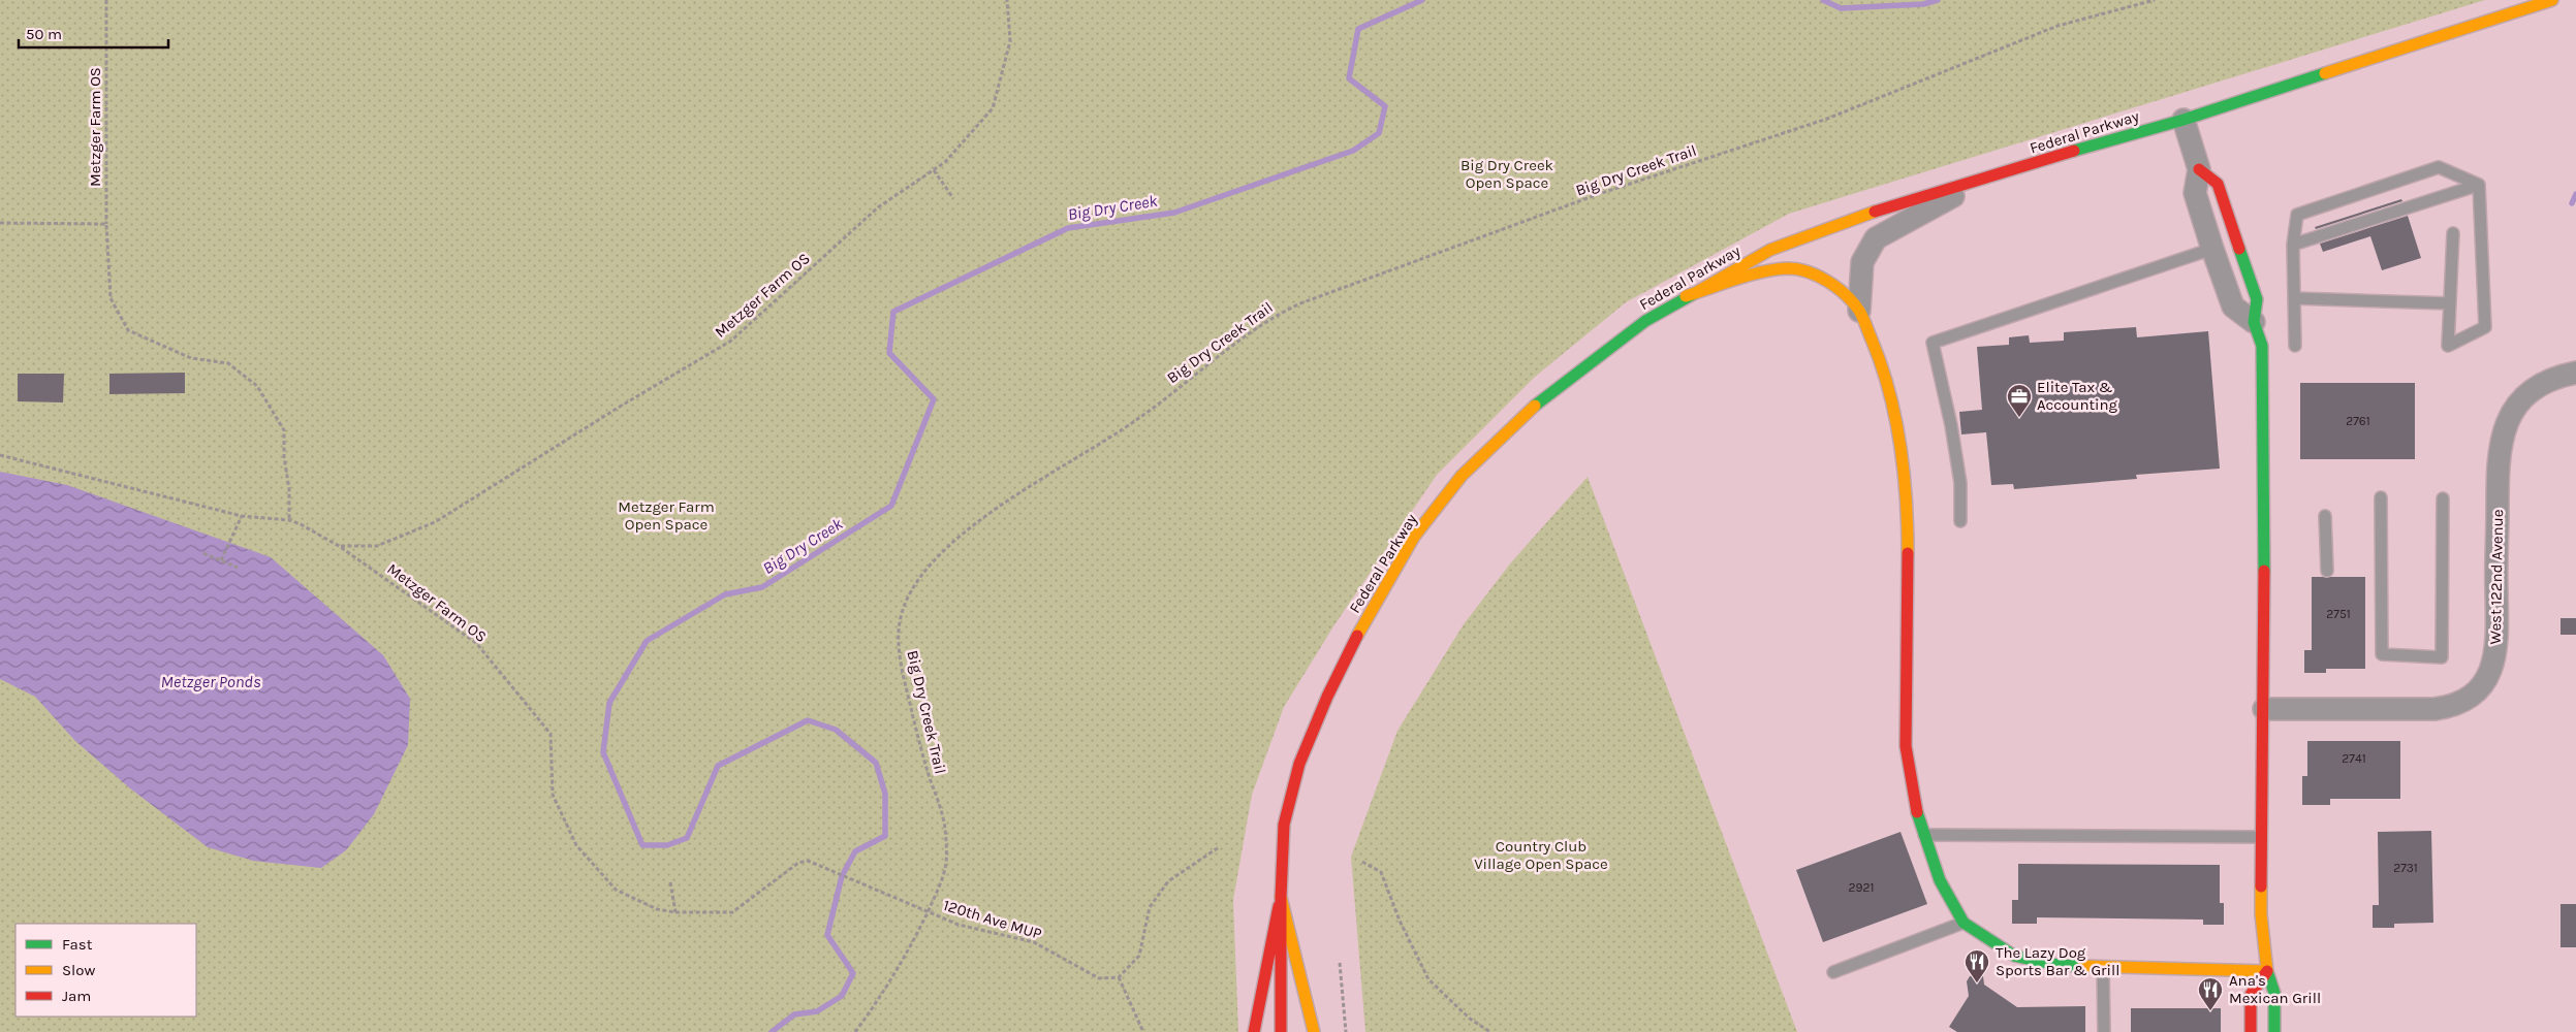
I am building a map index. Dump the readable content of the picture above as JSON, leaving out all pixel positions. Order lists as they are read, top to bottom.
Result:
{
  "streets": {
    "main road": ["Federal Parkway"],
    "street": ["West 122nd Avenue"],
    "path": ["Metzger Farm OS", "Big Dry Creek Trail", "120th Ave MUP"]
  },
  "crossings": [
    ["Metzger Farm OS", "120th Ave MUP"],
    ["Big Dry Creek Trail", "120th Ave MUP"]
  ],
  "water": ["Big Dry Creek", "Metzger Ponds"],
  "parks": ["Big Dry Creek Open Space", "Metzger Farm Open Space", "Country Club Village Open Space"],
  "places": {
    "office": ["Elite Tax & Accounting"],
    "restaurant": ["The Lazy Dog Sports Bar & Grill", "Ana's Mexican Grill"]
  },
  "house_numbers": [
    "2761",
    "2751",
    "2741",
    "2731",
    "2921"
  ],
  "legend": ["Fast", "Slow", "Jam"],
  "scale_bar": "50 m"
}
